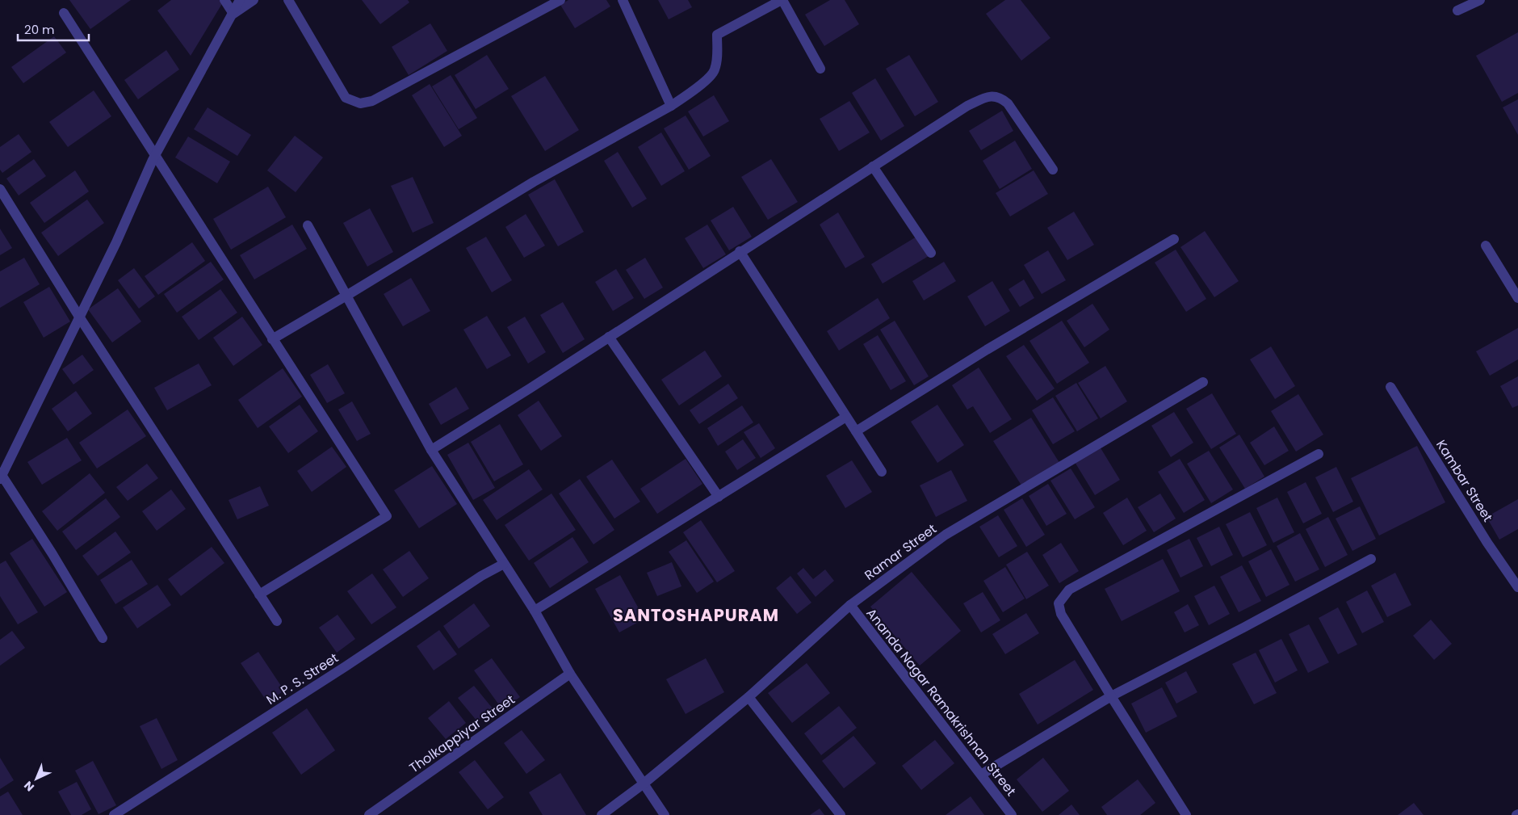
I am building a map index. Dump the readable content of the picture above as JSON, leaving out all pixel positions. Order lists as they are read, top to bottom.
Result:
{
  "streets": {
    "street": [
      "Kambar Street",
      "Ramar Street",
      "M. P. S. Street",
      "Ananda Nagar Ramakrishnan Street",
      "Tholkappiyar Street"
    ]
  },
  "crossings": [
    ["Ramar Street", "Ananda Nagar Ramakrishnan Street"]
  ],
  "districts": ["SANTOSHAPURAM"],
  "scale_bar": "20 m",
  "north": "bottom left"
}
